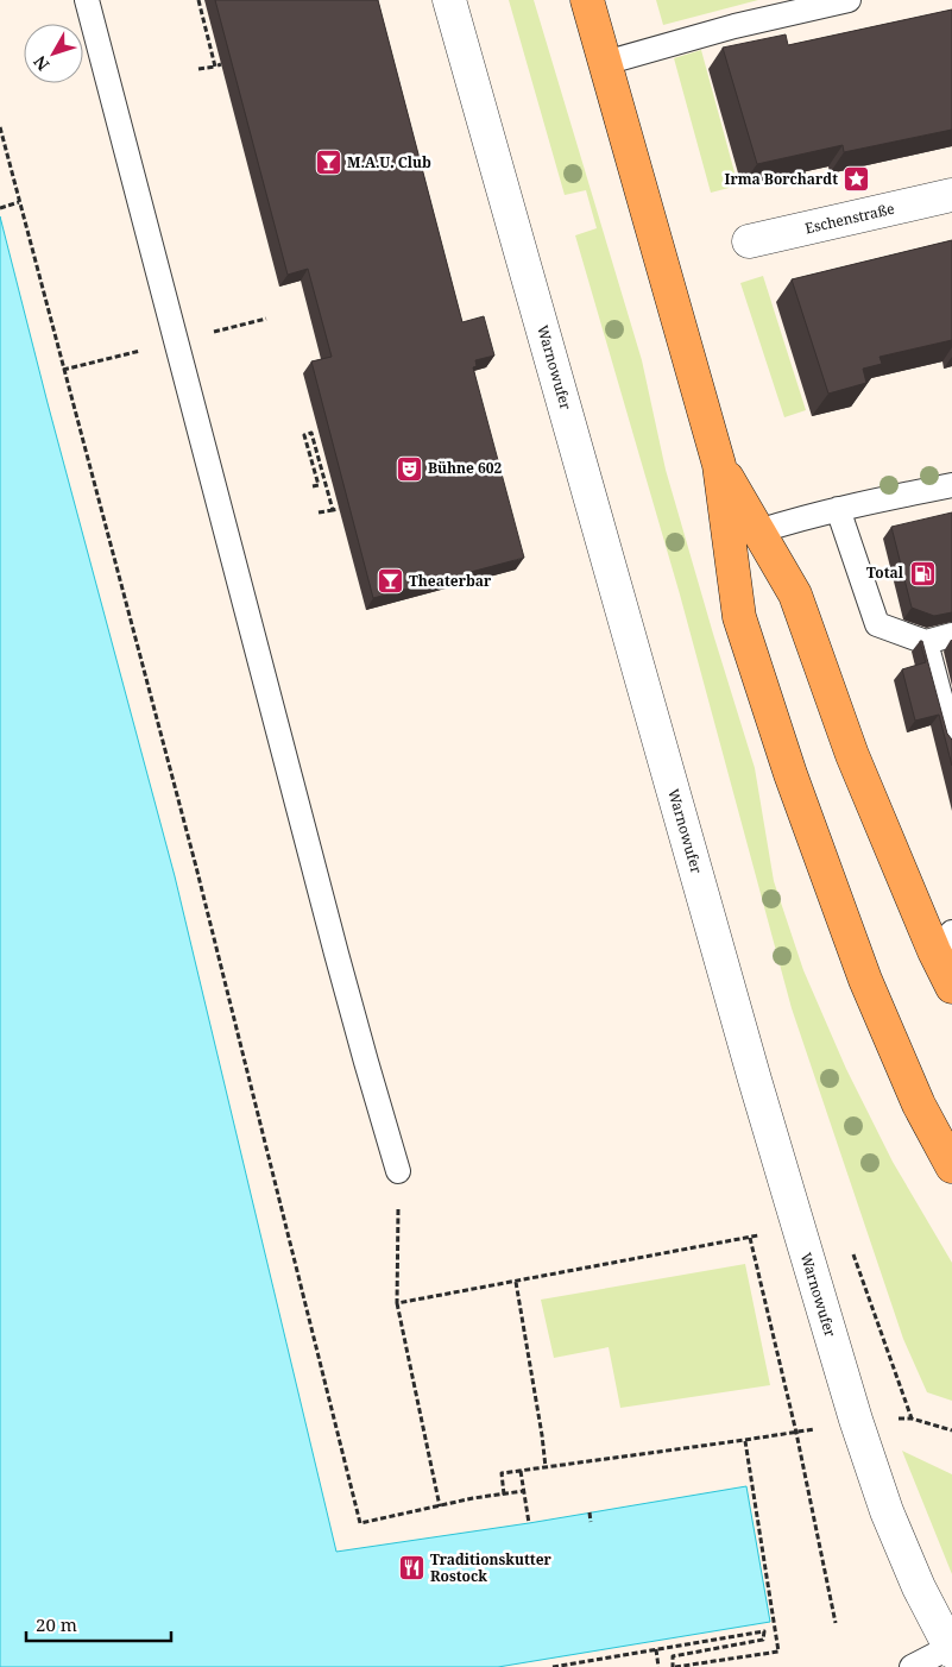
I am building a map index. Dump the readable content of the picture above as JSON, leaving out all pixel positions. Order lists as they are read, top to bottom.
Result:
{
  "streets": {
    "street": ["Eschenstraße", "Warnowufer"]
  },
  "places": {
    "bar": ["M.A.U. Club", "Theaterbar"],
    "place": ["Irma Borchardt"],
    "theatre": ["Bühne 602"],
    "fuel station": ["Total"],
    "restaurant": ["Traditionskutter Rostock"]
  },
  "scale_bar": "20 m",
  "north": "bottom left"
}
